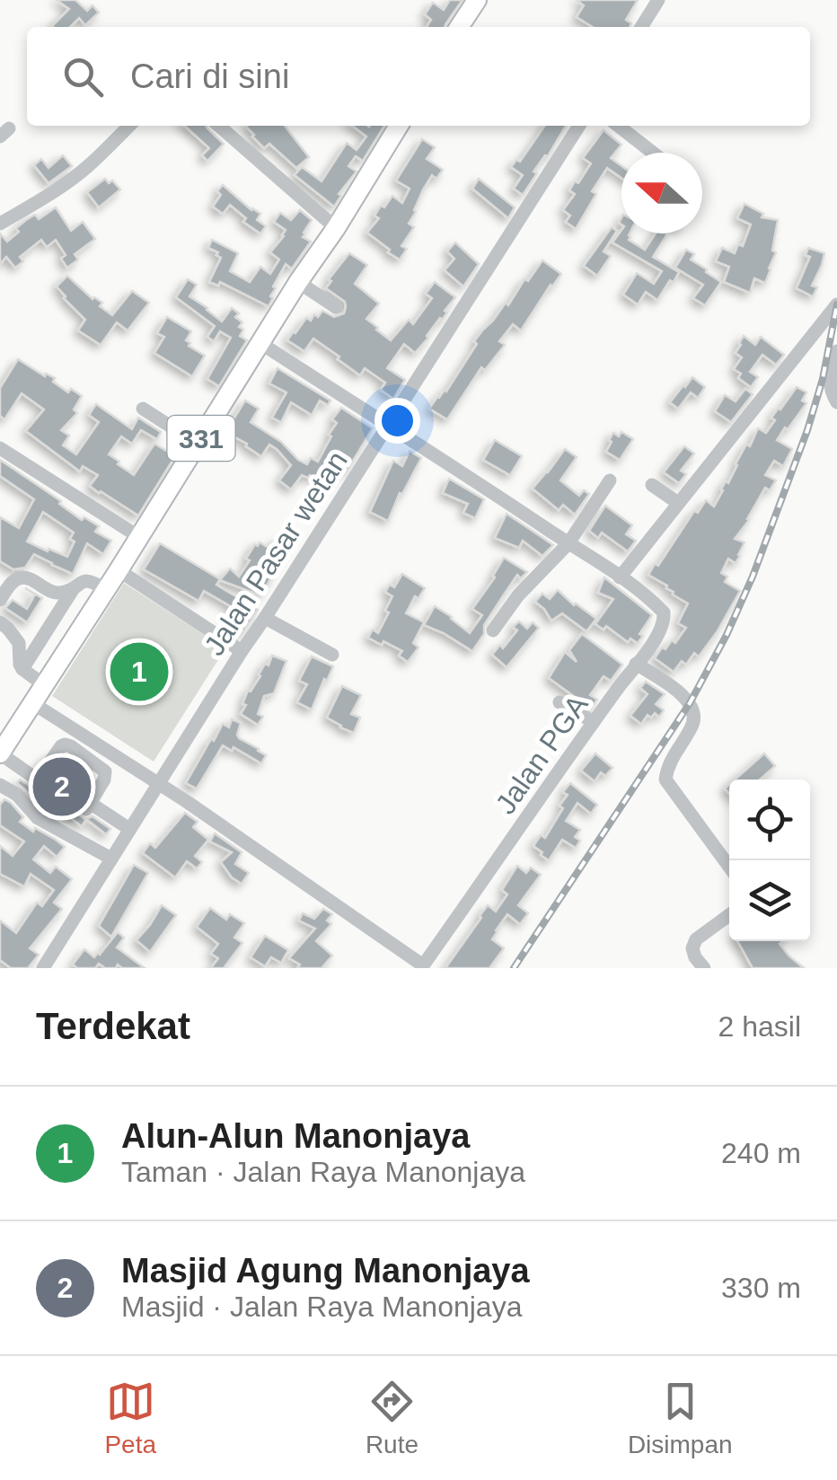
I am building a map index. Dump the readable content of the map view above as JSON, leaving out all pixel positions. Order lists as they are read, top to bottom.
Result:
{
  "streets": {
    "main road": ["331"],
    "street": ["Jalan Pasar wetan", "Jalan PGA"]
  },
  "north": "left",
  "page": {
    "search": "Cari di sini",
    "pins": ["1", "2"],
    "heading": ["Terdekat", "2 hasil"],
    "list": [
      {
        "mark": "1",
        "name": "Alun-Alun Manonjaya",
        "note": "Taman · Jalan Raya Manonjaya",
        "value": "240 m"
      },
      {
        "mark": "2",
        "name": "Masjid Agung Manonjaya",
        "note": "Masjid · Jalan Raya Manonjaya",
        "value": "330 m"
      }
    ],
    "nav": ["Peta", "Rute", "Disimpan"]
  }
}
